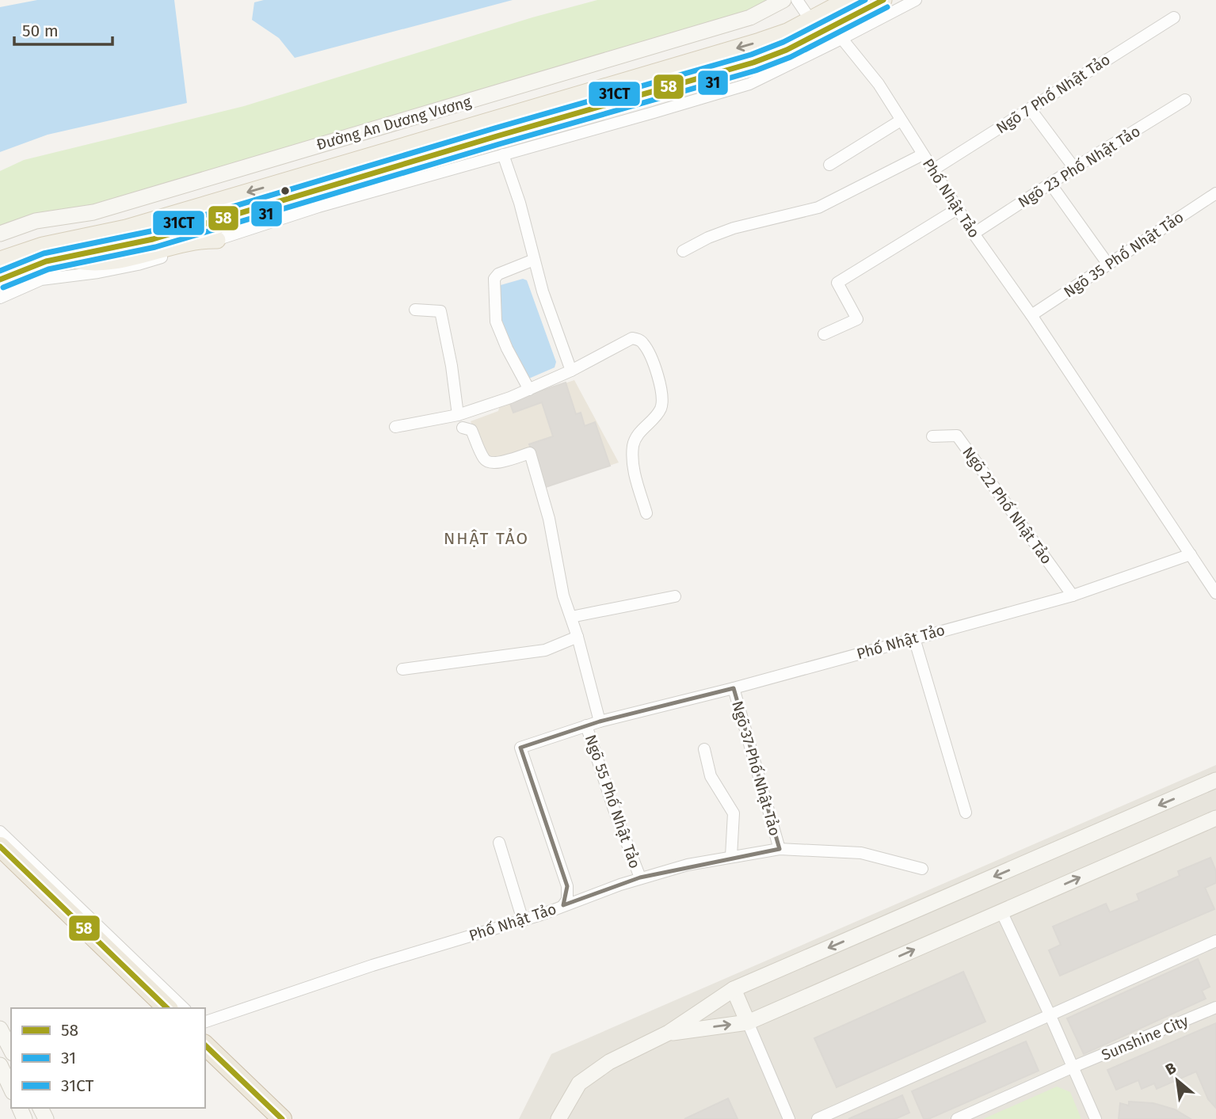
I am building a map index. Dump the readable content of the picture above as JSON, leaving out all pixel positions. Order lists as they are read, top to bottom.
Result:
{
  "streets": {
    "main road": ["Đường An Dương Vương"],
    "street": [
      "Ngõ 7 Phố Nhật Tảo",
      "Ngõ 23 Phố Nhật Tảo",
      "Phố Nhật Tảo",
      "Ngõ 35 Phố Nhật Tảo",
      "Ngõ 22 Phố Nhật Tảo",
      "Ngõ 37 Phố Nhật Tảo",
      "Ngõ 55 Phố Nhật Tảo",
      "Sunshine City"
    ]
  },
  "crossings": [
    ["Ngõ 7 Phố Nhật Tảo", "Phố Nhật Tảo"],
    ["Ngõ 23 Phố Nhật Tảo", "Phố Nhật Tảo"],
    ["Phố Nhật Tảo", "Ngõ 35 Phố Nhật Tảo"],
    ["Phố Nhật Tảo", "Ngõ 22 Phố Nhật Tảo"],
    ["Phố Nhật Tảo", "Ngõ 37 Phố Nhật Tảo"],
    ["Phố Nhật Tảo", "Ngõ 55 Phố Nhật Tảo"]
  ],
  "districts": ["NHẬT TẢO"],
  "lines": ["transit line 58", "transit line 31CT", "transit line 31"],
  "legend": ["58", "31", "31CT"],
  "scale_bar": "50 m",
  "north": "top left"
}
